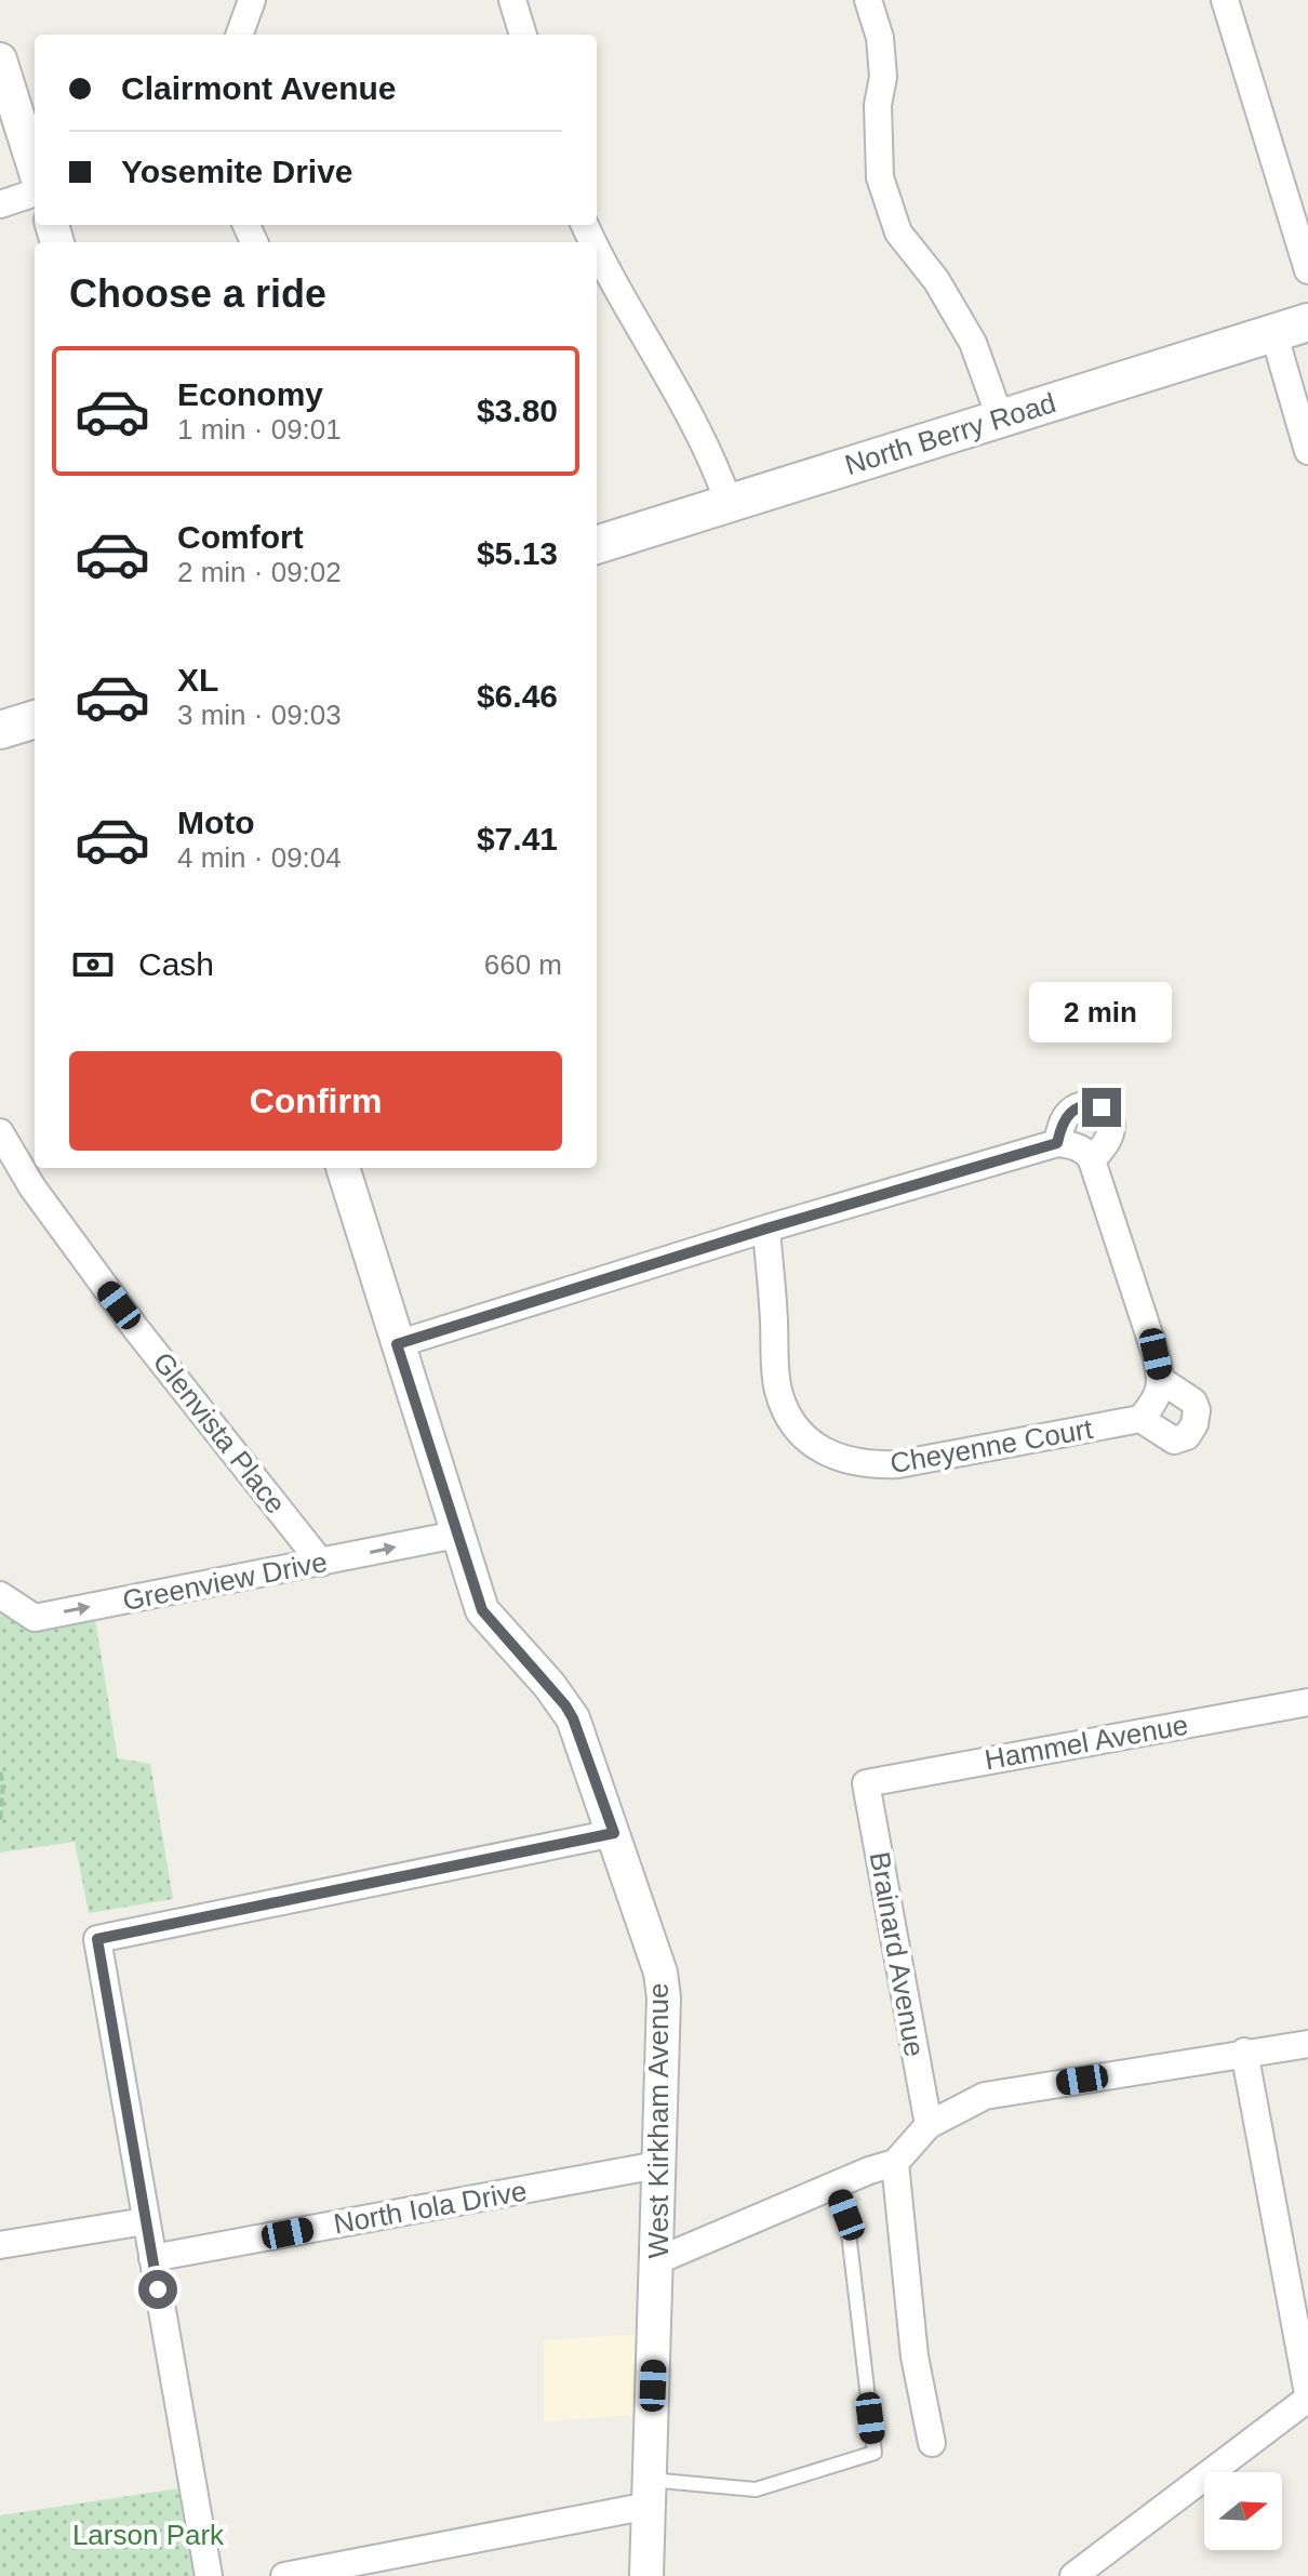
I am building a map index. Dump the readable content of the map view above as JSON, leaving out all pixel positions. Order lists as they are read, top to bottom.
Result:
{
  "streets": {
    "main road": ["North Berry Road"],
    "street": [
      "Glenvista Place",
      "Cheyenne Court",
      "Greenview Drive",
      "Hammel Avenue",
      "Brainard Avenue",
      "West Kirkham Avenue",
      "North Iola Drive"
    ]
  },
  "crossings": [
    ["Glenvista Place", "Greenview Drive"],
    ["Greenview Drive", "West Kirkham Avenue"],
    ["Hammel Avenue", "Brainard Avenue"],
    ["West Kirkham Avenue", "North Iola Drive"]
  ],
  "one_way": ["Greenview Drive"],
  "parks": ["Larson Park"],
  "north": "right",
  "page": {
    "banner": ["Clairmont Avenue", "Yosemite Drive"],
    "heading": "Choose a ride",
    "list": [
      {
        "name": "Economy",
        "note": "1 min · 09:01",
        "value": "$3.80"
      },
      {
        "name": "Comfort",
        "note": "2 min · 09:02",
        "value": "$5.13"
      },
      {
        "name": "XL",
        "note": "3 min · 09:03",
        "value": "$6.46"
      },
      {
        "name": "Moto",
        "note": "4 min · 09:04",
        "value": "$7.41"
      }
    ],
    "pay": ["Cash", "660 m"],
    "bubble": "2 min",
    "buttons": "Confirm"
  }
}
